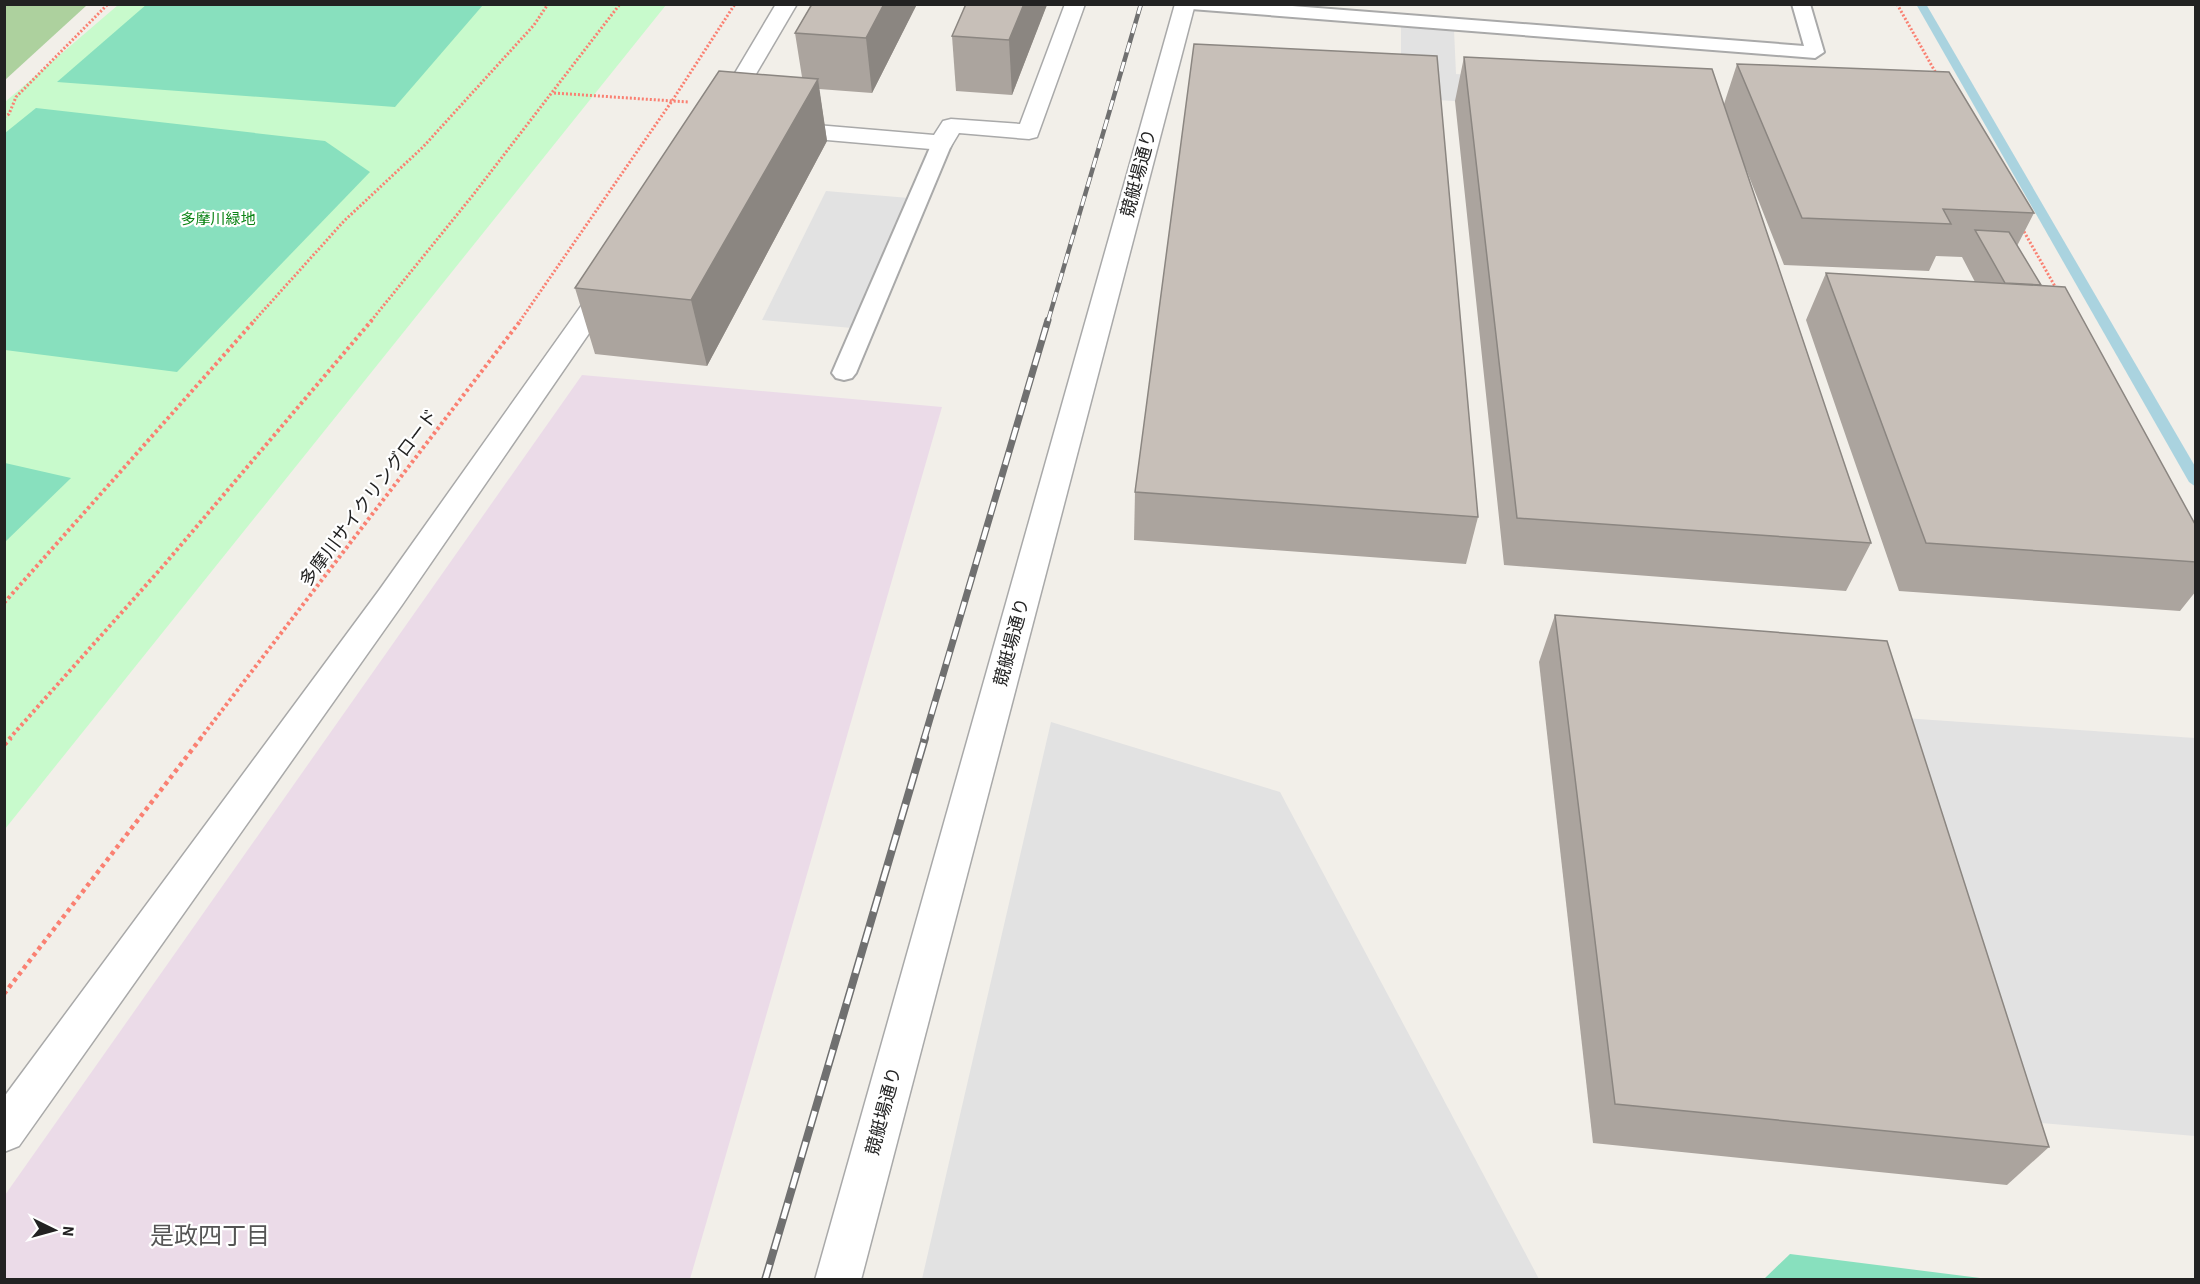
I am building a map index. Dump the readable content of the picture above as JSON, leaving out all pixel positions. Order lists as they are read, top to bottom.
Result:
{
  "streets": {
    "street": ["競艇場通り"],
    "path": ["多摩川サイクリングロード"]
  },
  "districts": ["是政四丁目"],
  "parks": ["多摩川緑地"],
  "north": "right"
}
